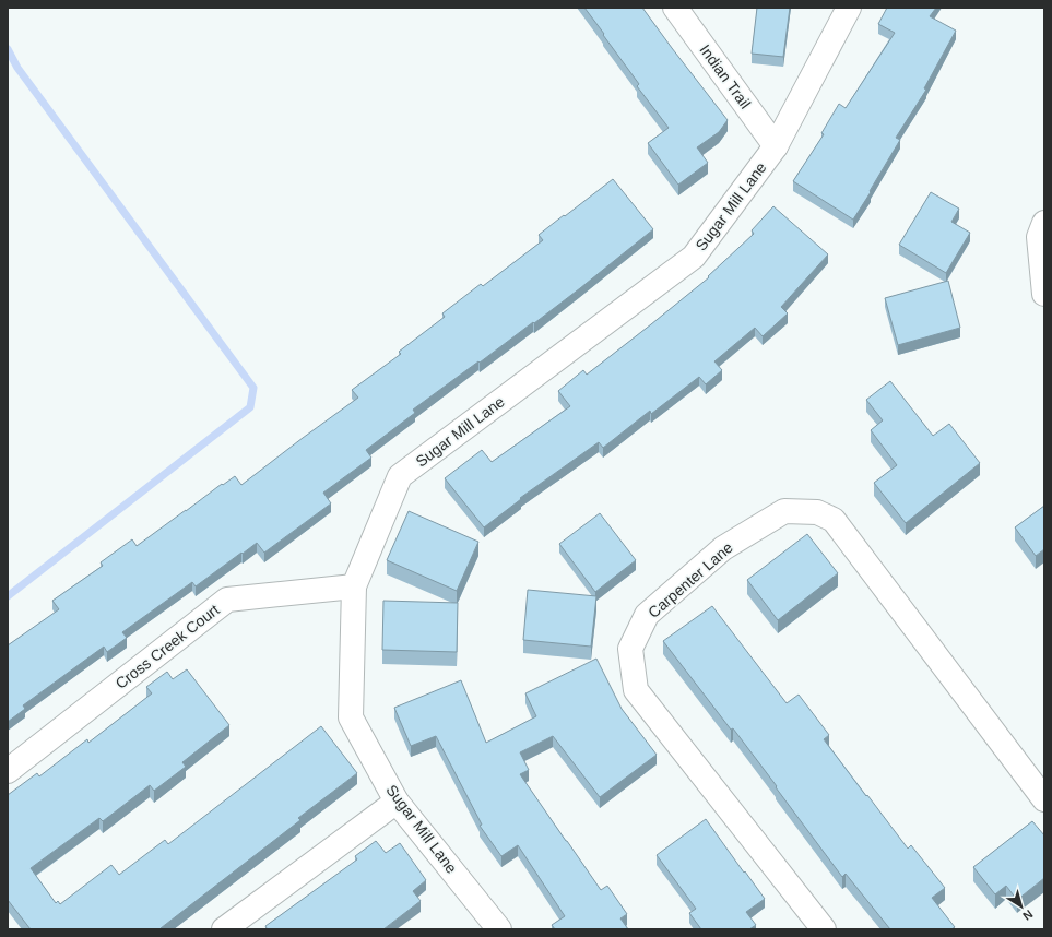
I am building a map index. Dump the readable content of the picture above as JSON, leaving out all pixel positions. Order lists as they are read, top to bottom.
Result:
{
  "streets": {
    "street": [
      "Indian Trail",
      "Sugar Mill Lane",
      "Carpenter Lane",
      "Cross Creek Court"
    ]
  },
  "crossings": [
    ["Indian Trail", "Sugar Mill Lane"],
    ["Sugar Mill Lane", "Cross Creek Court"]
  ],
  "north": "bottom right"
}
